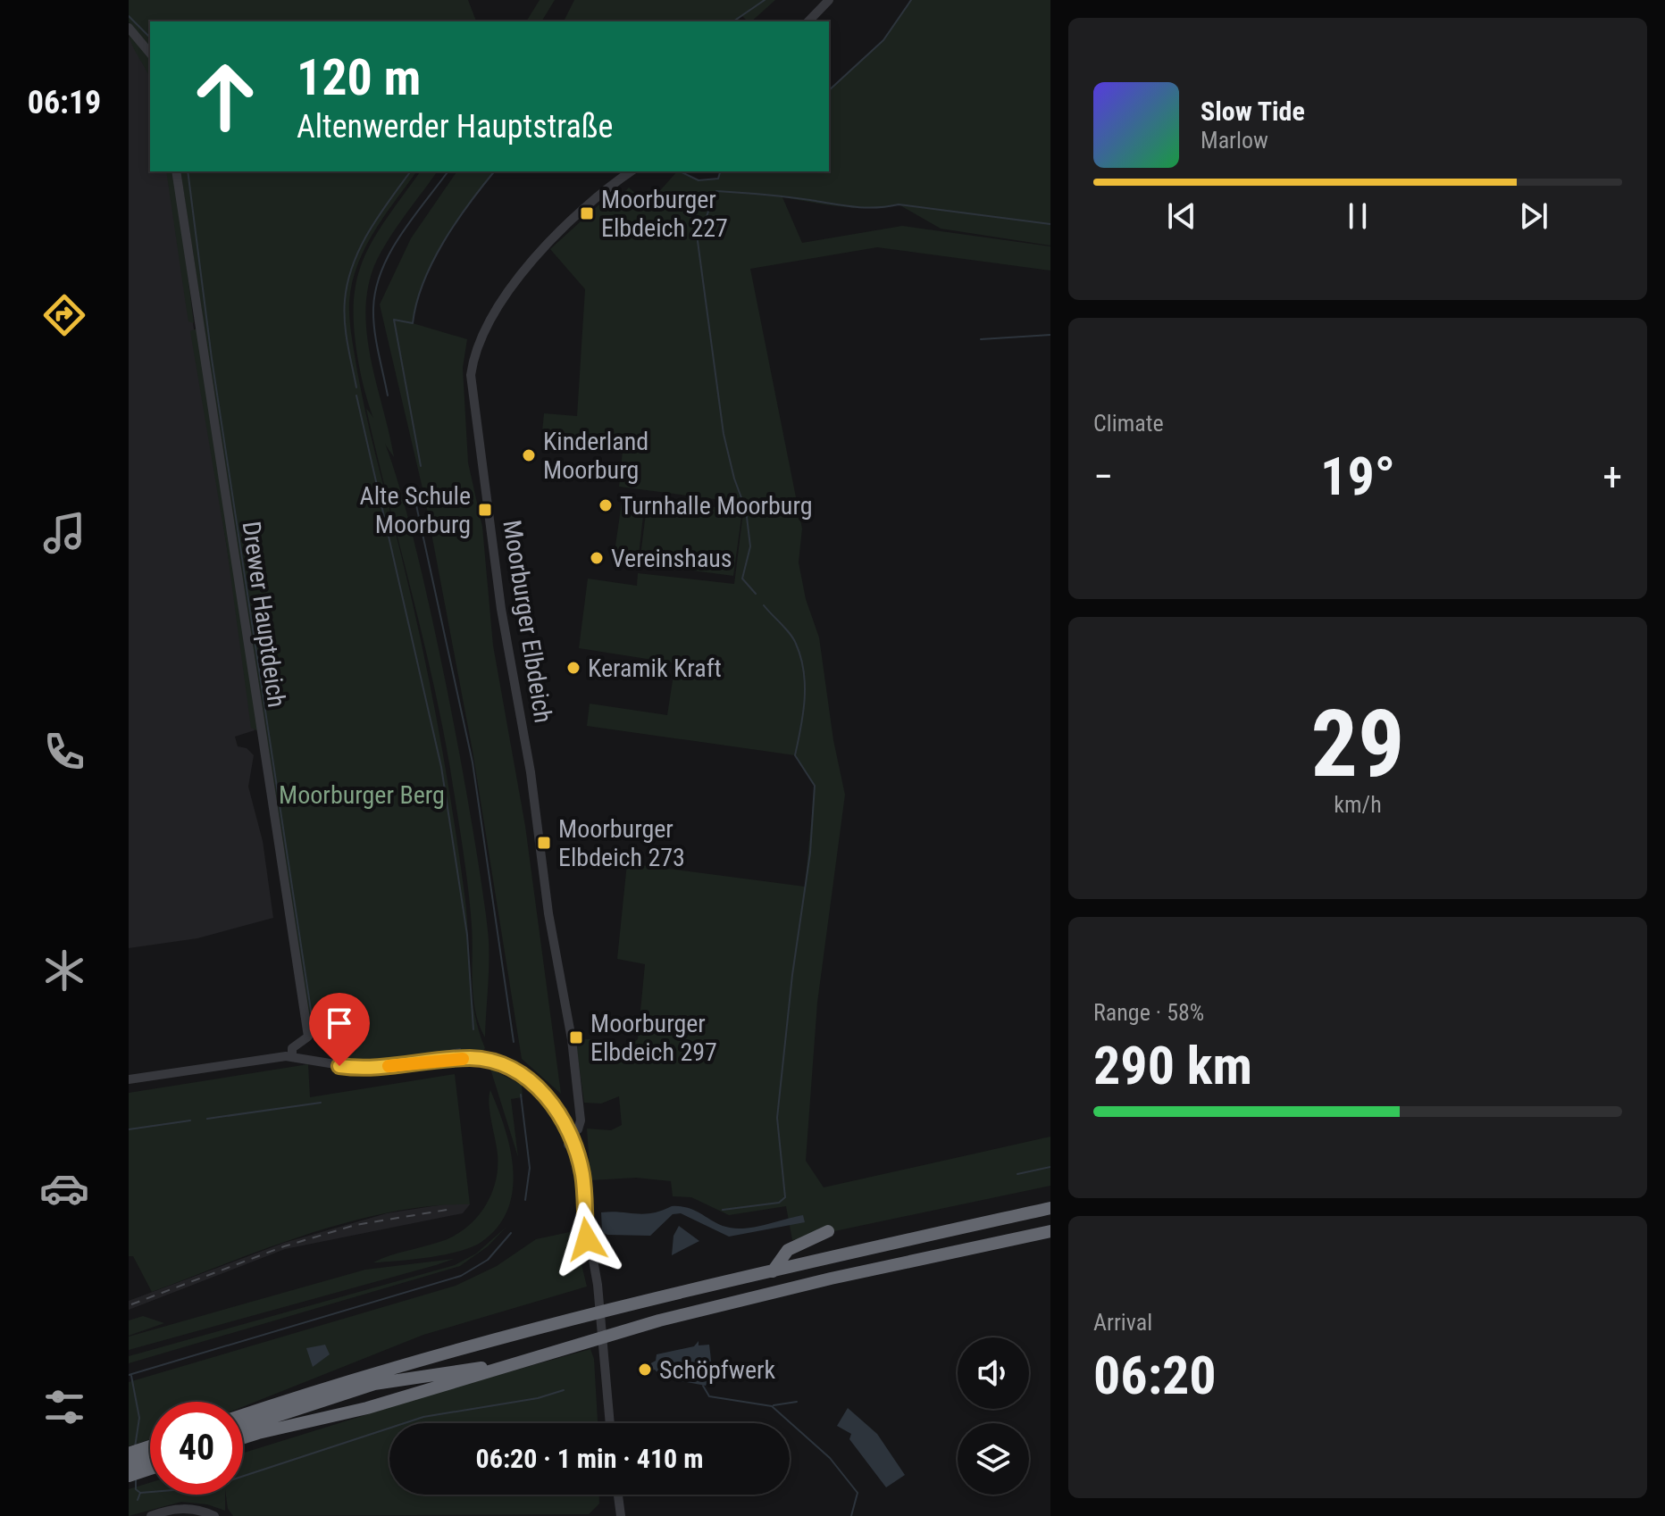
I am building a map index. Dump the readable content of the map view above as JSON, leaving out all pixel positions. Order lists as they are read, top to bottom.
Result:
{
  "streets": {
    "street": ["Drewer Hauptdeich", "Moorburger Elbdeich"]
  },
  "parks": ["Moorburger Berg"],
  "places": {
    "transit": [
      "Moorburger Elbdeich 227",
      "Alte Schule Moorburg",
      "Moorburger Elbdeich 273",
      "Moorburger Elbdeich 297"
    ],
    "other": [
      "Kinderland Moorburg",
      "Turnhalle Moorburg",
      "Vereinshaus",
      "Keramik Kraft",
      "Schöpfwerk"
    ]
  },
  "page": {
    "tabs": "06:19",
    "turn": ["120 m", "Altenwerder Hauptstraße"],
    "song": ["Slow Tide", "Marlow"],
    "tile": [
      "Climate",
      ["29", "km/h"],
      ["Range · 58%", "290 km"],
      ["Arrival", "06:20"]
    ],
    "heat": ["−", "19°", "+"],
    "limit": "40",
    "trip": "06:20 · 1 min · 410 m"
  }
}
